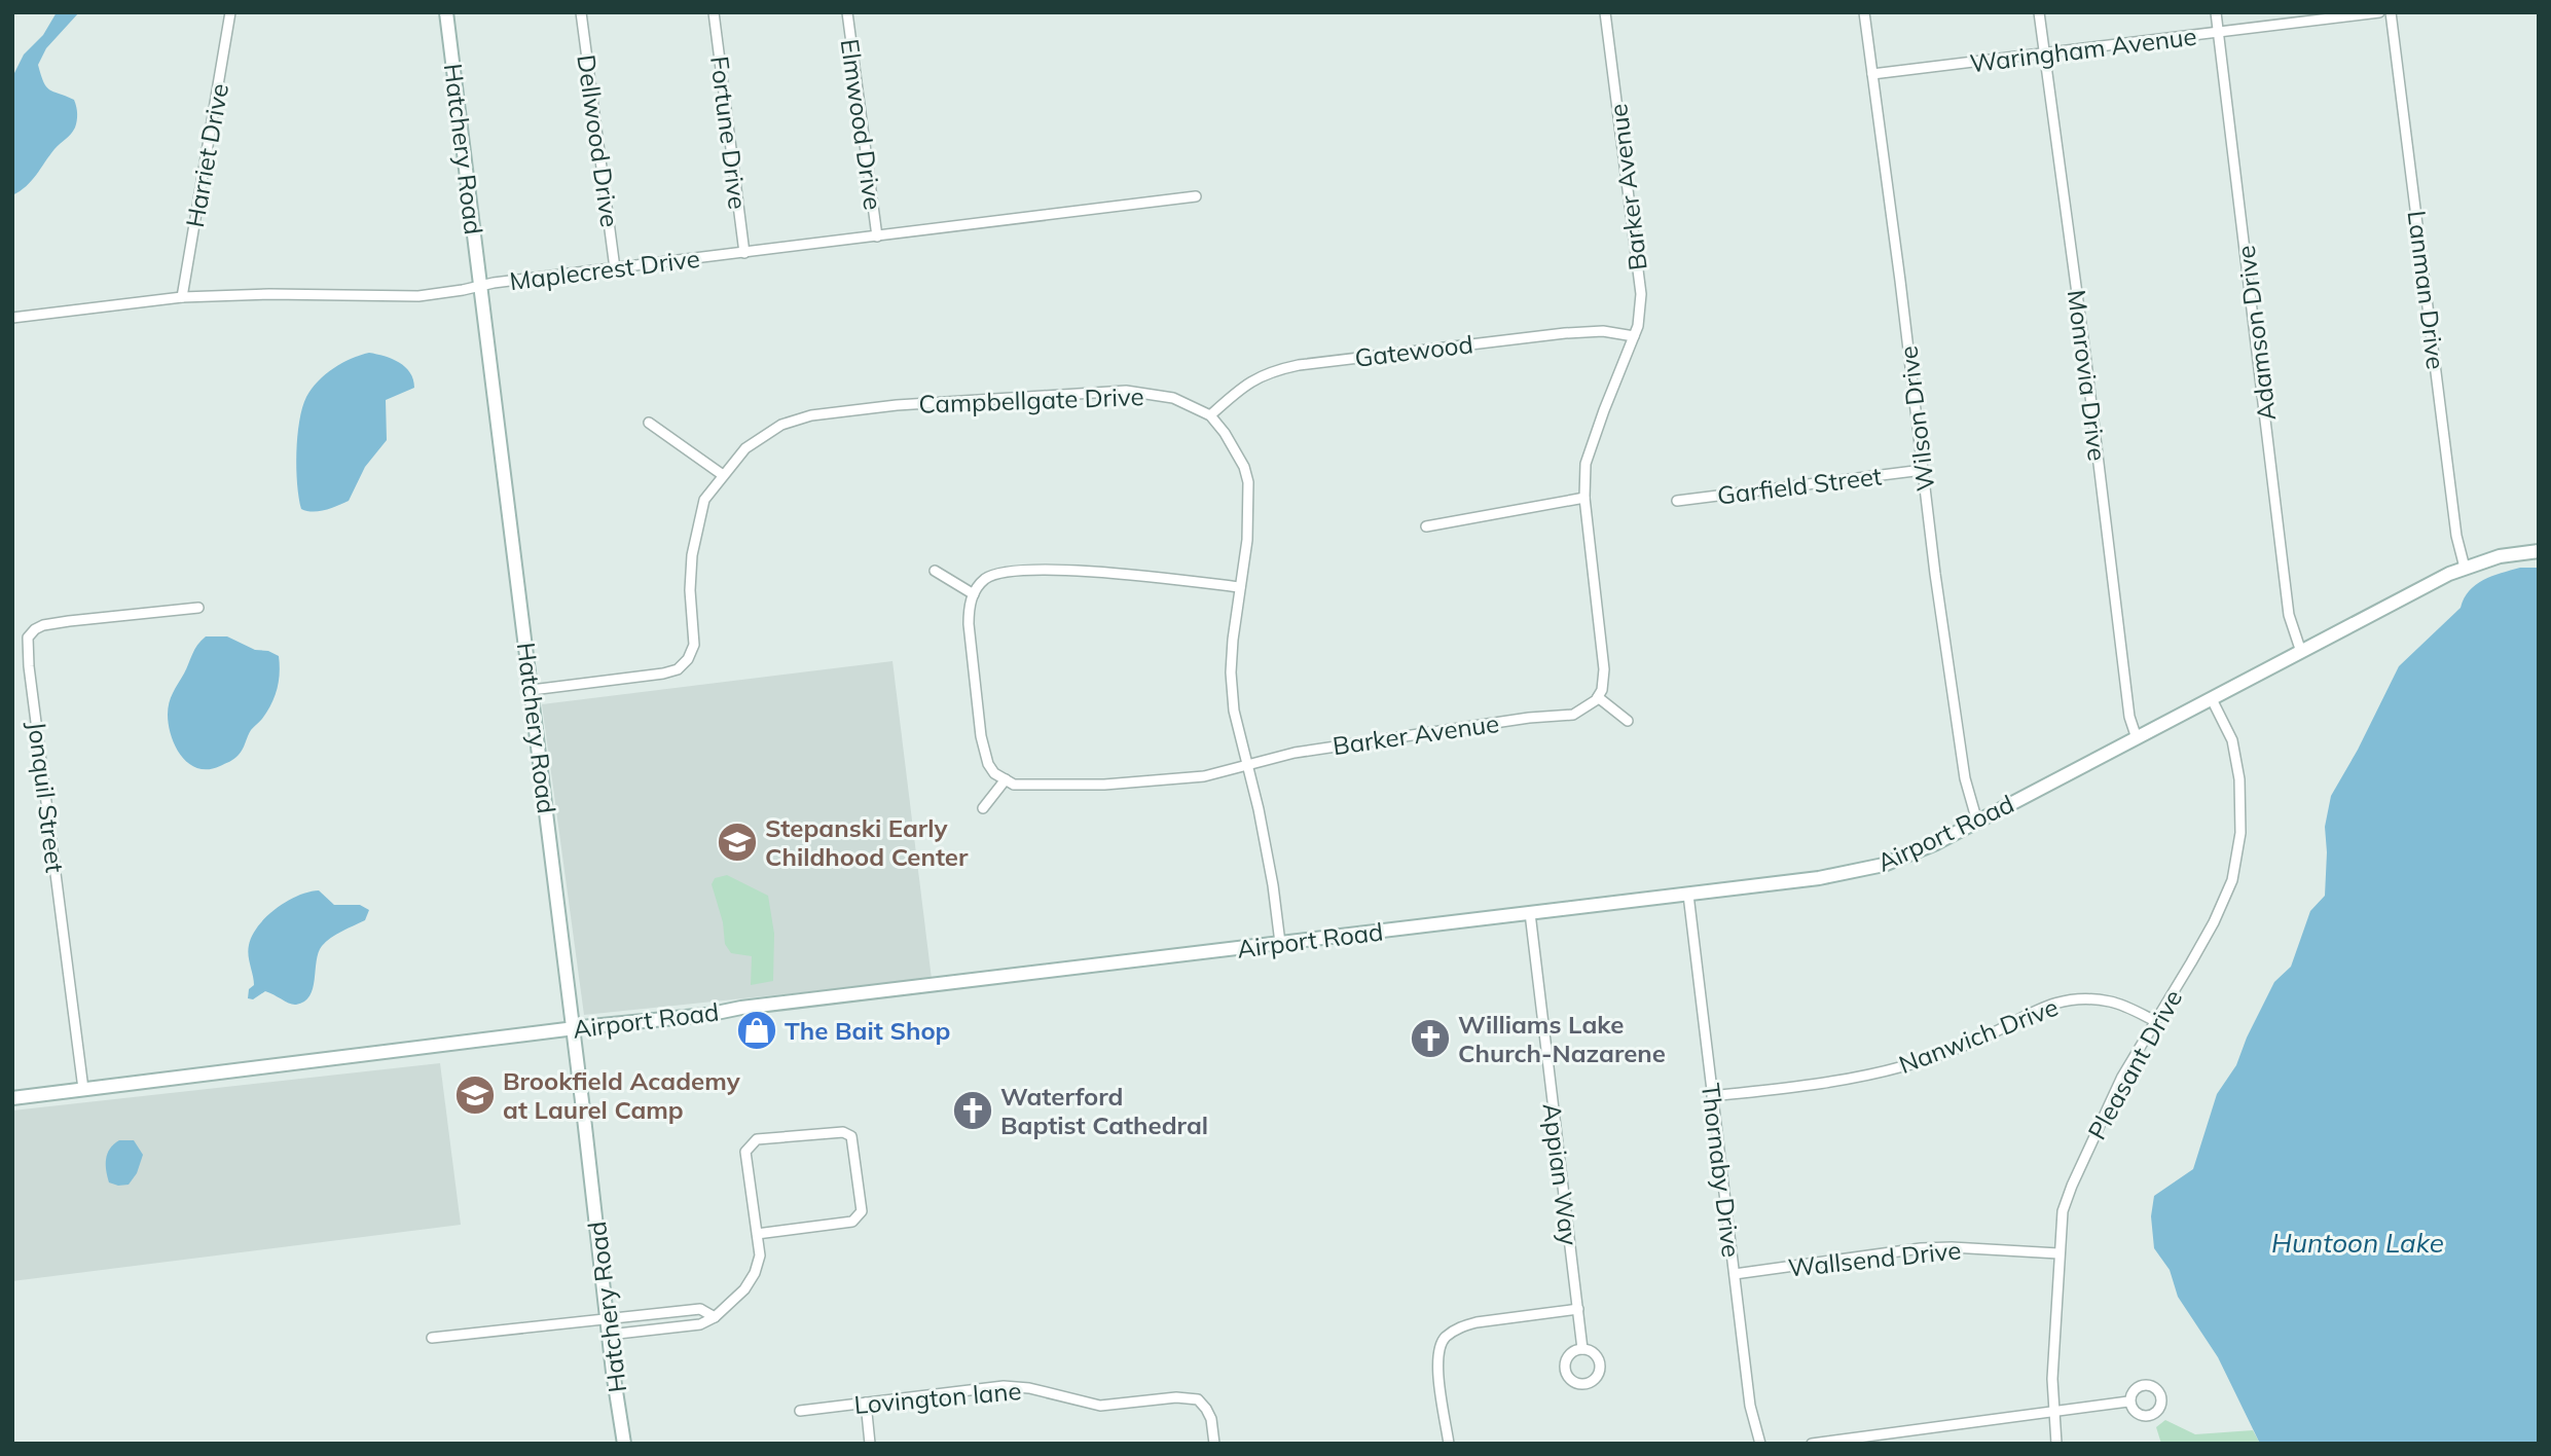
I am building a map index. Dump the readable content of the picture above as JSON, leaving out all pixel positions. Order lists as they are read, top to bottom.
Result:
{
  "streets": {
    "street": [
      "Waringham Avenue",
      "Elmwood Drive",
      "Fortune Drive",
      "Dellwood Drive",
      "Hatchery Road",
      "Harriet Drive",
      "Barker Avenue",
      "Maplecrest Drive",
      "Lanman Drive",
      "Adamson Drive",
      "Gatewood",
      "Monrovia Drive",
      "Campbellgate Drive",
      "Wilson Drive",
      "Garfield Street",
      "Jonquil Street",
      "Airport Road",
      "Nanwich Drive",
      "Pleasant Drive",
      "Thornaby Drive",
      "Appian Way",
      "Wallsend Drive",
      "Lovington lane"
    ]
  },
  "crossings": [
    ["Waringham Avenue", "Adamson Drive"],
    ["Waringham Avenue", "Monrovia Drive"],
    ["Waringham Avenue", "Wilson Drive"],
    ["Elmwood Drive", "Maplecrest Drive"],
    ["Fortune Drive", "Maplecrest Drive"],
    ["Dellwood Drive", "Maplecrest Drive"],
    ["Hatchery Road", "Maplecrest Drive"],
    ["Hatchery Road", "Campbellgate Drive"],
    ["Hatchery Road", "Airport Road"],
    ["Harriet Drive", "Maplecrest Drive"],
    ["Barker Avenue", "Gatewood"],
    ["Barker Avenue", "Campbellgate Drive"],
    ["Lanman Drive", "Airport Road"],
    ["Adamson Drive", "Airport Road"],
    ["Gatewood", "Campbellgate Drive"],
    ["Monrovia Drive", "Airport Road"],
    ["Campbellgate Drive", "Airport Road"],
    ["Wilson Drive", "Garfield Street"],
    ["Wilson Drive", "Airport Road"],
    ["Jonquil Street", "Airport Road"],
    ["Airport Road", "Pleasant Drive"],
    ["Airport Road", "Thornaby Drive"],
    ["Airport Road", "Appian Way"],
    ["Nanwich Drive", "Pleasant Drive"],
    ["Nanwich Drive", "Thornaby Drive"],
    ["Pleasant Drive", "Wallsend Drive"],
    ["Thornaby Drive", "Wallsend Drive"]
  ],
  "water": ["Huntoon Lake"],
  "places": {
    "school or university": ["Stepanski Early Childhood Center", "Brookfield Academy at Laurel Camp"],
    "shop": ["The Bait Shop"],
    "church": ["Williams Lake Church-Nazarene", "Waterford Baptist Cathedral"]
  }
}
